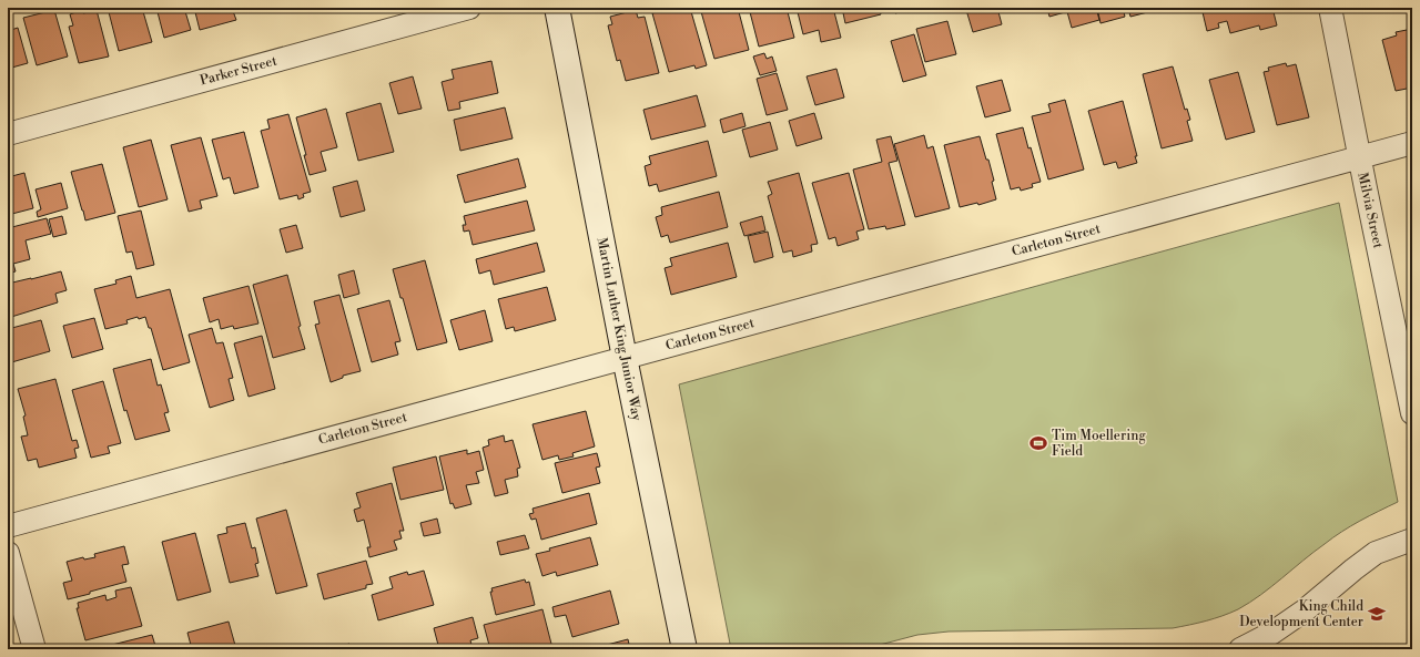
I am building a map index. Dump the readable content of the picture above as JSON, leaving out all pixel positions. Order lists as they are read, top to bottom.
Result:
{
  "streets": {
    "street": [
      "Parker Street",
      "Milvia Street",
      "Carleton Street",
      "Martin Luther King Junior Way"
    ]
  },
  "crossings": [
    ["Milvia Street", "Carleton Street"],
    ["Carleton Street", "Martin Luther King Junior Way"]
  ],
  "places": {
    "sports": ["Tim Moellering Field"],
    "school or university": ["King Child Development Center"]
  }
}
